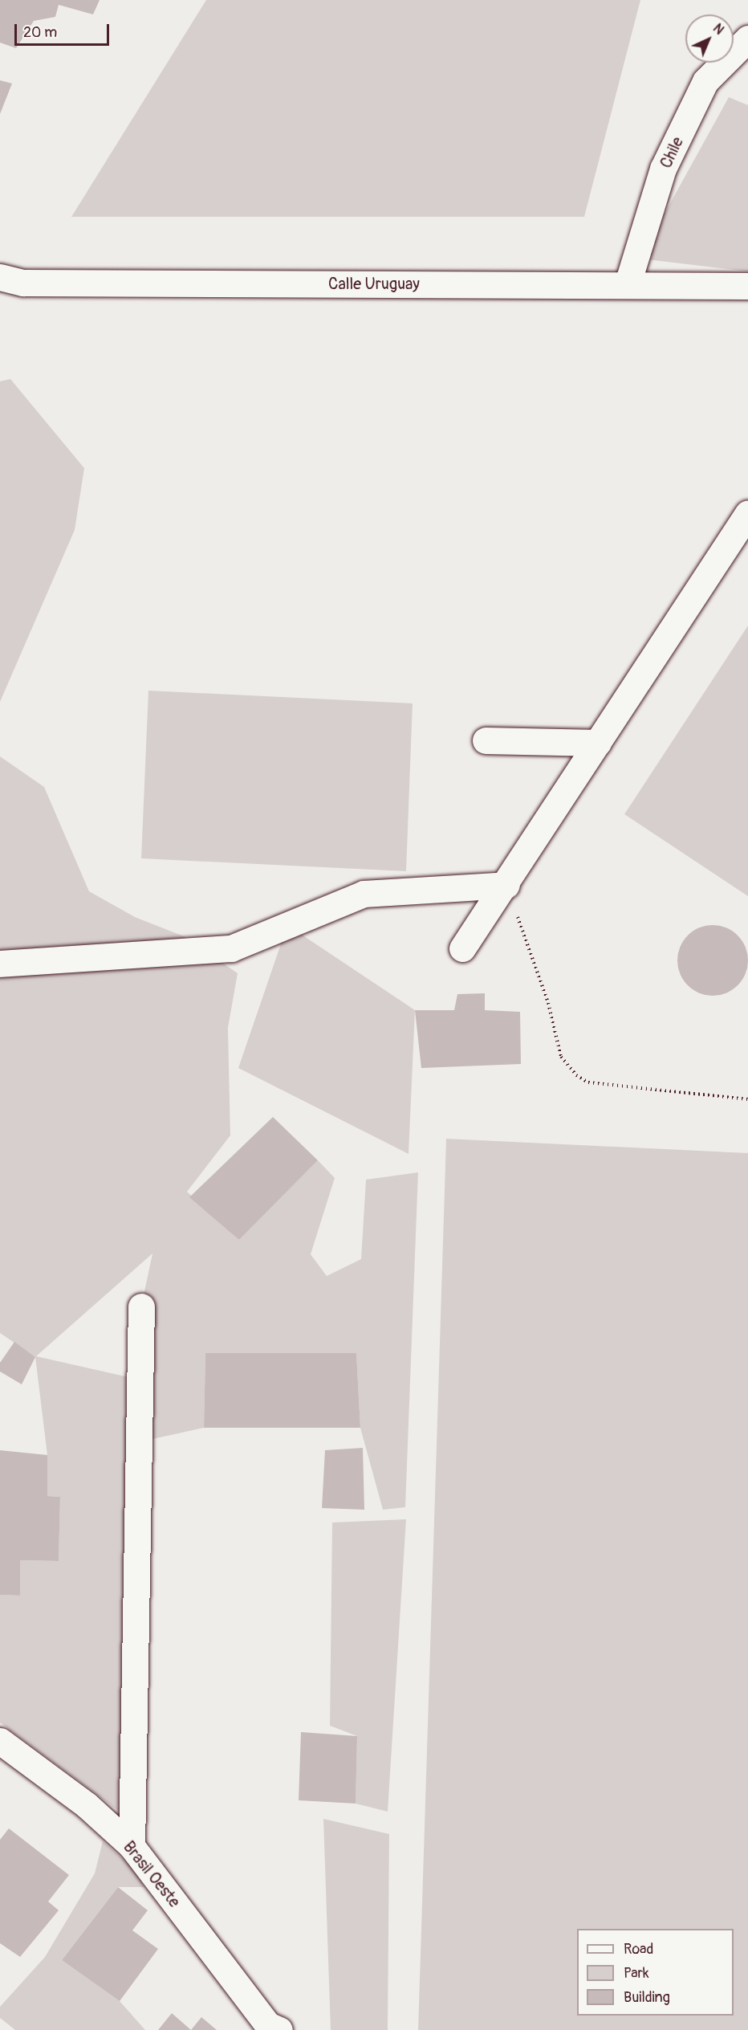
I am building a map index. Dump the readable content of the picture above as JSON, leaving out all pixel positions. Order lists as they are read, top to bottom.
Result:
{
  "streets": {
    "street": ["Chile", "Calle Uruguay", "Brasil Oeste"]
  },
  "crossings": [
    ["Chile", "Calle Uruguay"]
  ],
  "legend": ["Road", "Park", "Building"],
  "scale_bar": "20 m",
  "north": "top right"
}
